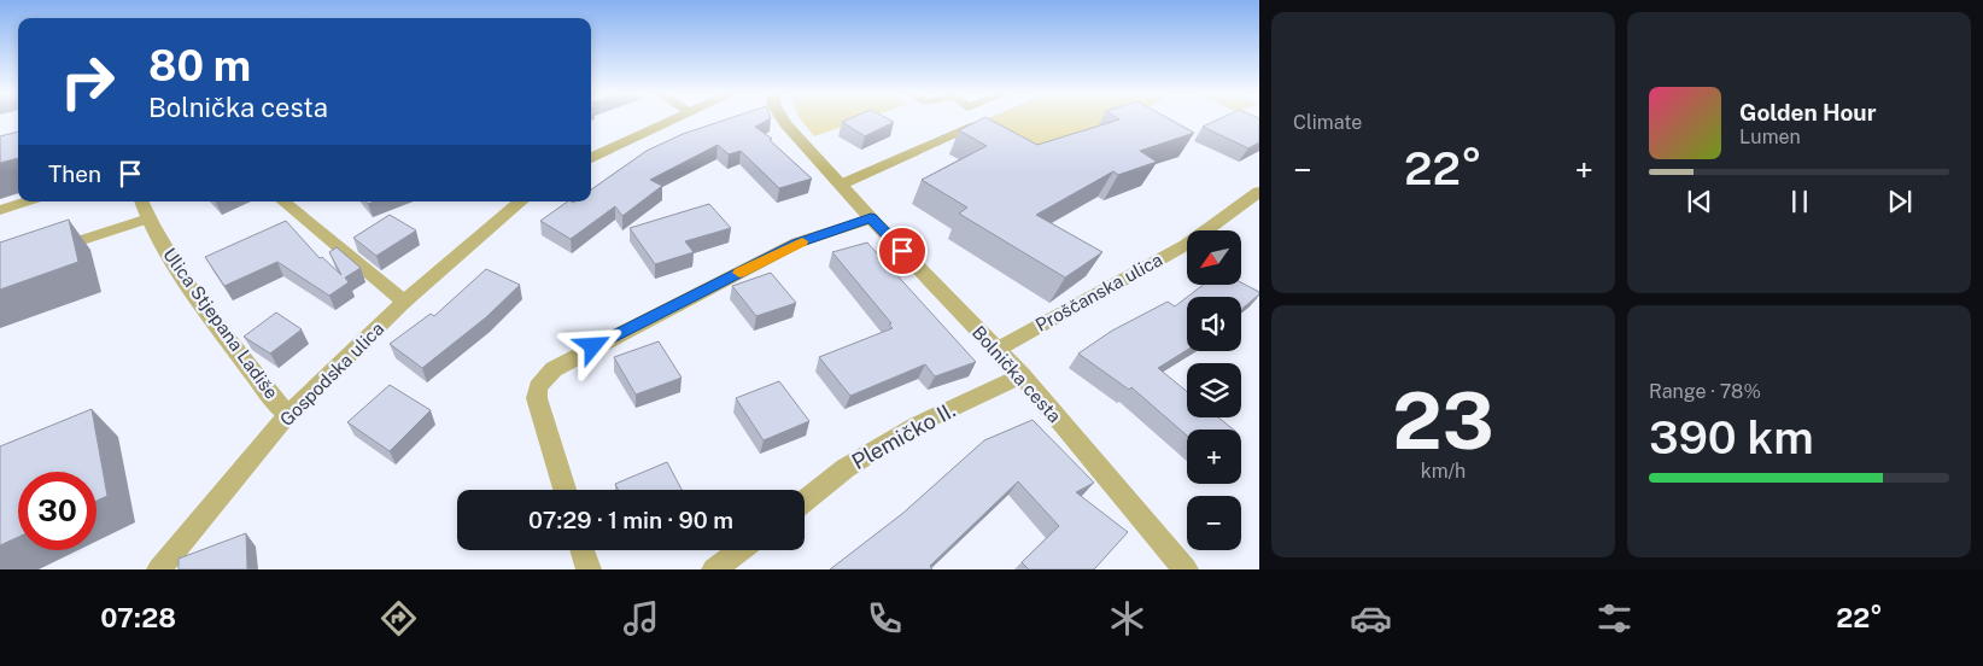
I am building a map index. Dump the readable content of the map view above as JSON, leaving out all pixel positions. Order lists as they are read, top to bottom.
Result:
{
  "streets": {
    "street": [
      "Proščanska ulica",
      "Ulica Stjepana Ladiše",
      "Gospodska ulica",
      "Bolnička cesta",
      "Plemičko II."
    ]
  },
  "crossings": [
    ["Proščanska ulica", "Bolnička cesta"],
    ["Ulica Stjepana Ladiše", "Gospodska ulica"],
    ["Bolnička cesta", "Plemičko II."]
  ],
  "north": "bottom left",
  "page": {
    "tile": [
      "Climate",
      ["23", "km/h"],
      ["Range · 78%", "390 km"]
    ],
    "turn": ["80 m", "Bolnička cesta"],
    "song": ["Golden Hour", "Lumen"],
    "heat": ["−", "22°", "+"],
    "then": "Then",
    "map_buttons": ["+", "−"],
    "limit": "30",
    "trip": "07:29 · 1 min · 90 m",
    "tabs": ["07:28", "22°"]
  }
}
